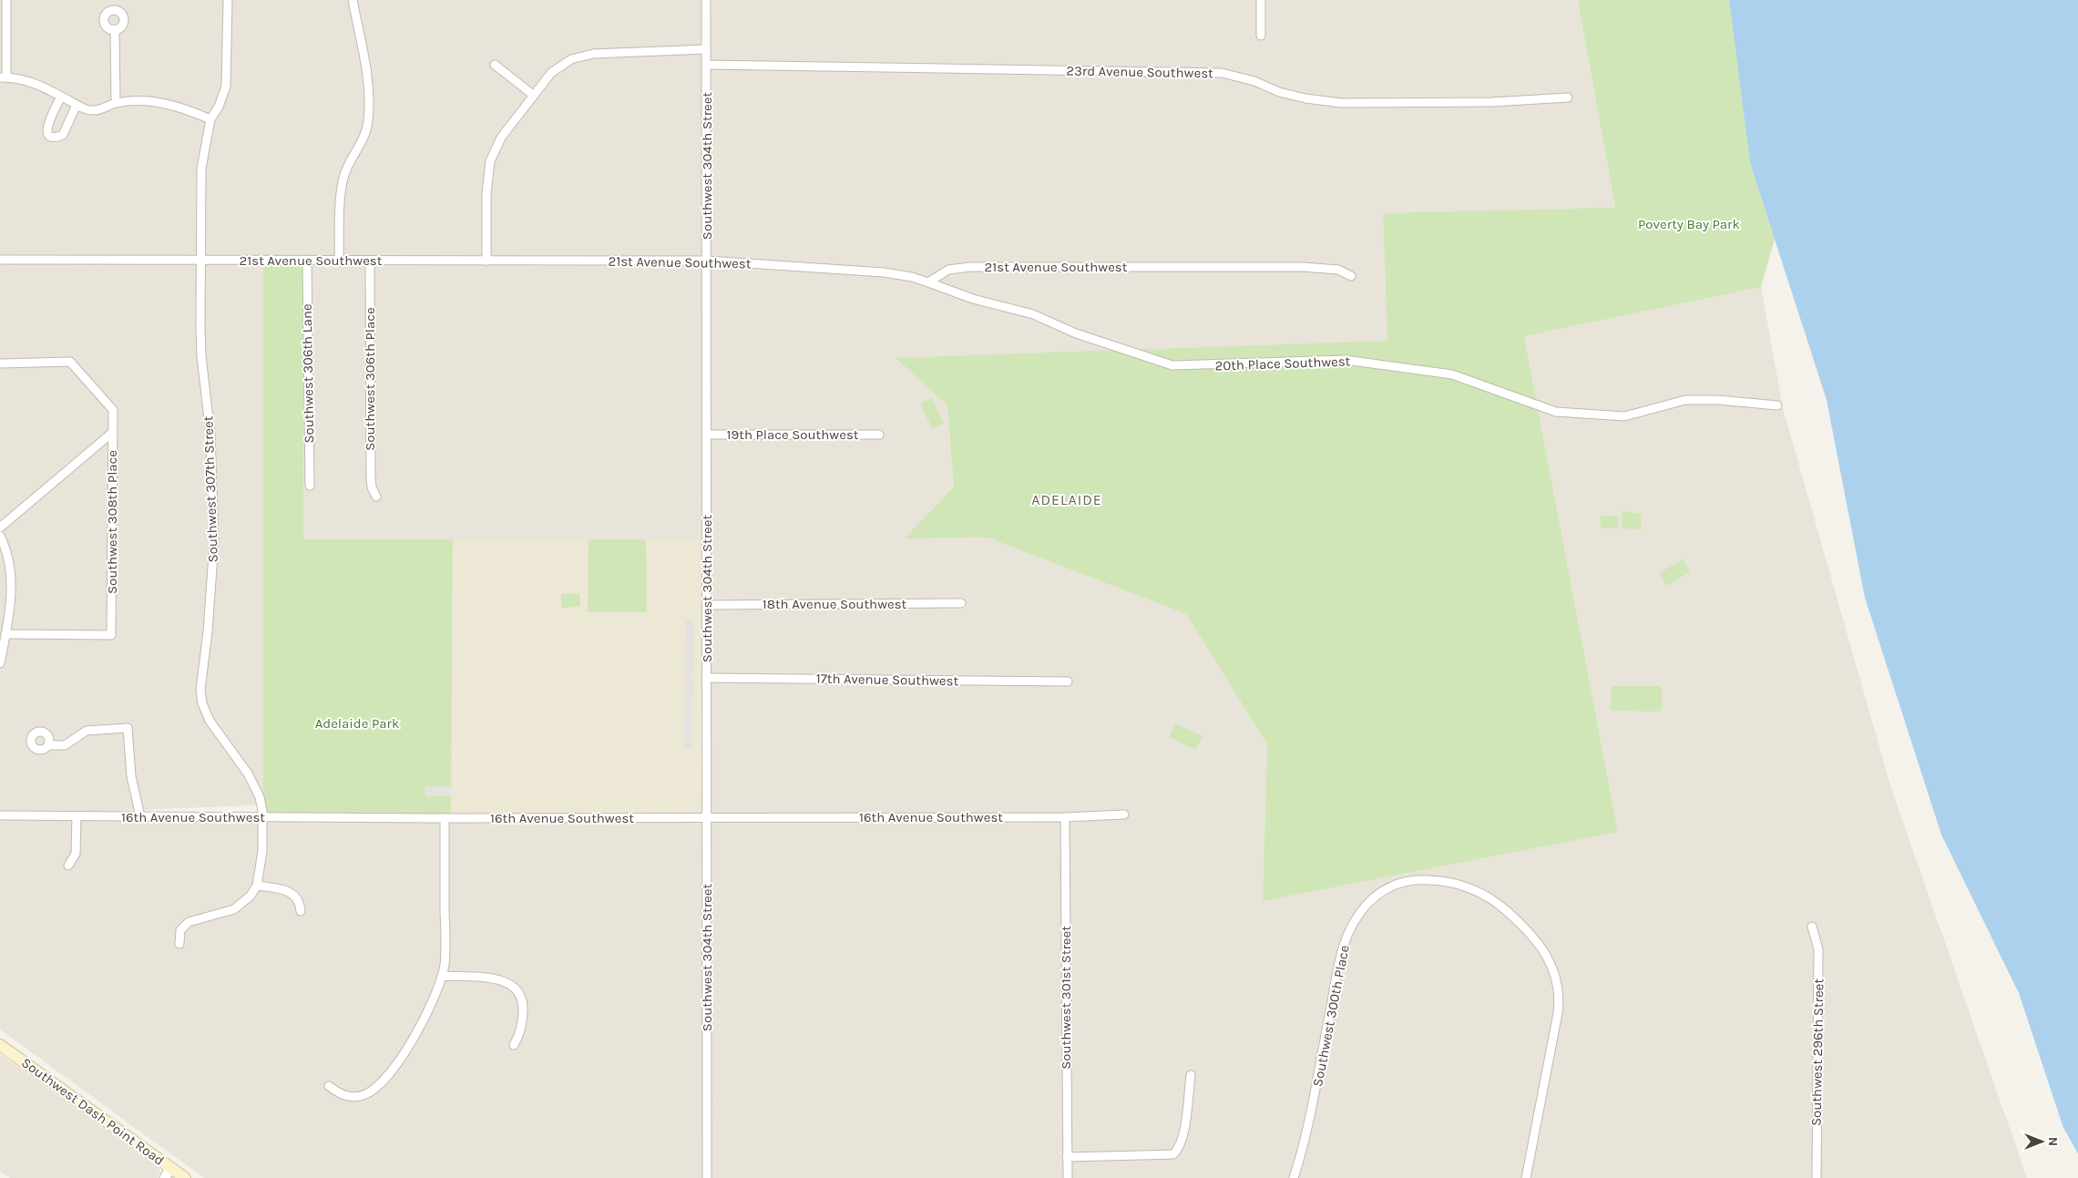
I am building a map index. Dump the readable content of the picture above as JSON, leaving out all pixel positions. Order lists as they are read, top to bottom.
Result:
{
  "streets": {
    "main road": ["Southwest Dash Point Road"],
    "street": [
      "23rd Avenue Southwest",
      "Southwest 304th Street",
      "21st Avenue Southwest",
      "20th Place Southwest",
      "Southwest 306th Lane",
      "Southwest 306th Place",
      "19th Place Southwest",
      "Southwest 307th Street",
      "Southwest 308th Place",
      "18th Avenue Southwest",
      "17th Avenue Southwest",
      "16th Avenue Southwest",
      "Southwest 301st Street",
      "Southwest 300th Place",
      "Southwest 296th Street"
    ]
  },
  "crossings": [
    ["23rd Avenue Southwest", "Southwest 304th Street"],
    ["Southwest 304th Street", "21st Avenue Southwest"],
    ["Southwest 304th Street", "19th Place Southwest"],
    ["Southwest 304th Street", "18th Avenue Southwest"],
    ["Southwest 304th Street", "17th Avenue Southwest"],
    ["Southwest 304th Street", "16th Avenue Southwest"],
    ["21st Avenue Southwest", "20th Place Southwest"],
    ["21st Avenue Southwest", "Southwest 306th Lane"],
    ["21st Avenue Southwest", "Southwest 306th Place"],
    ["21st Avenue Southwest", "Southwest 307th Street"],
    ["Southwest 307th Street", "16th Avenue Southwest"],
    ["16th Avenue Southwest", "Southwest 301st Street"]
  ],
  "districts": ["ADELAIDE"],
  "parks": ["Poverty Bay Park", "Adelaide Park"],
  "north": "right"
}
